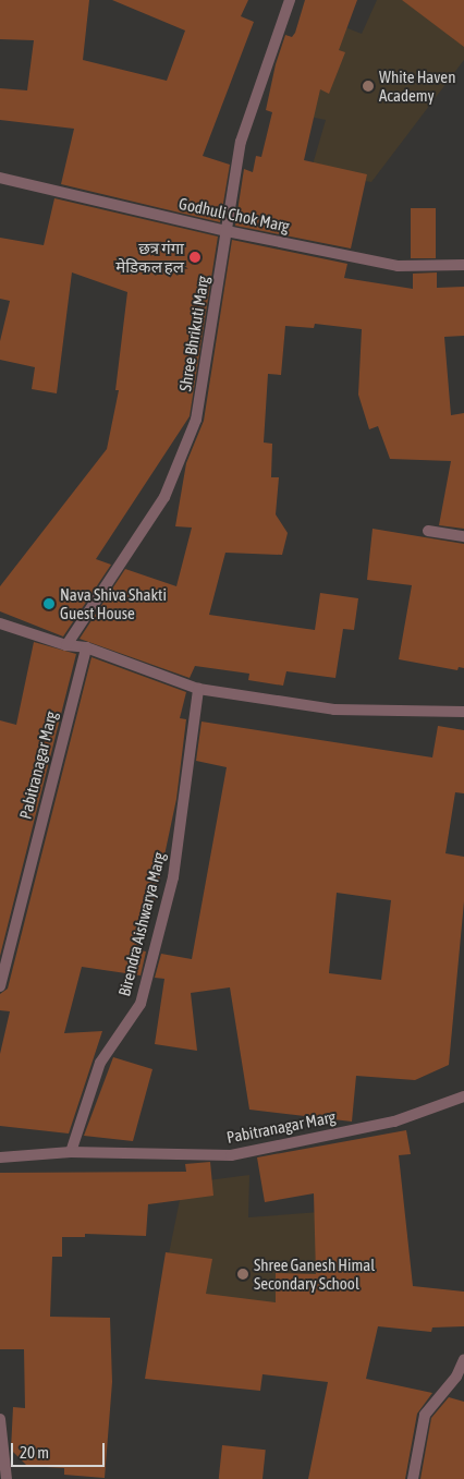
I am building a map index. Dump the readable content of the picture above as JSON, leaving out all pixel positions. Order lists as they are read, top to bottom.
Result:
{
  "streets": {
    "street": [
      "Godhuli Chok Marg",
      "Shree Bhrikuti Marg",
      "Pabitranagar Marg",
      "Birendra Aishwarya Marg"
    ]
  },
  "crossings": [
    ["Godhuli Chok Marg", "Shree Bhrikuti Marg"],
    ["Pabitranagar Marg", "Birendra Aishwarya Marg"]
  ],
  "places": [
    "White Haven Academy",
    "छत्र गंगा मेडिकल हल",
    "Nava Shiva Shakti Guest House",
    "Shree Ganesh Himal Secondary School"
  ],
  "scale_bar": "20 m"
}
